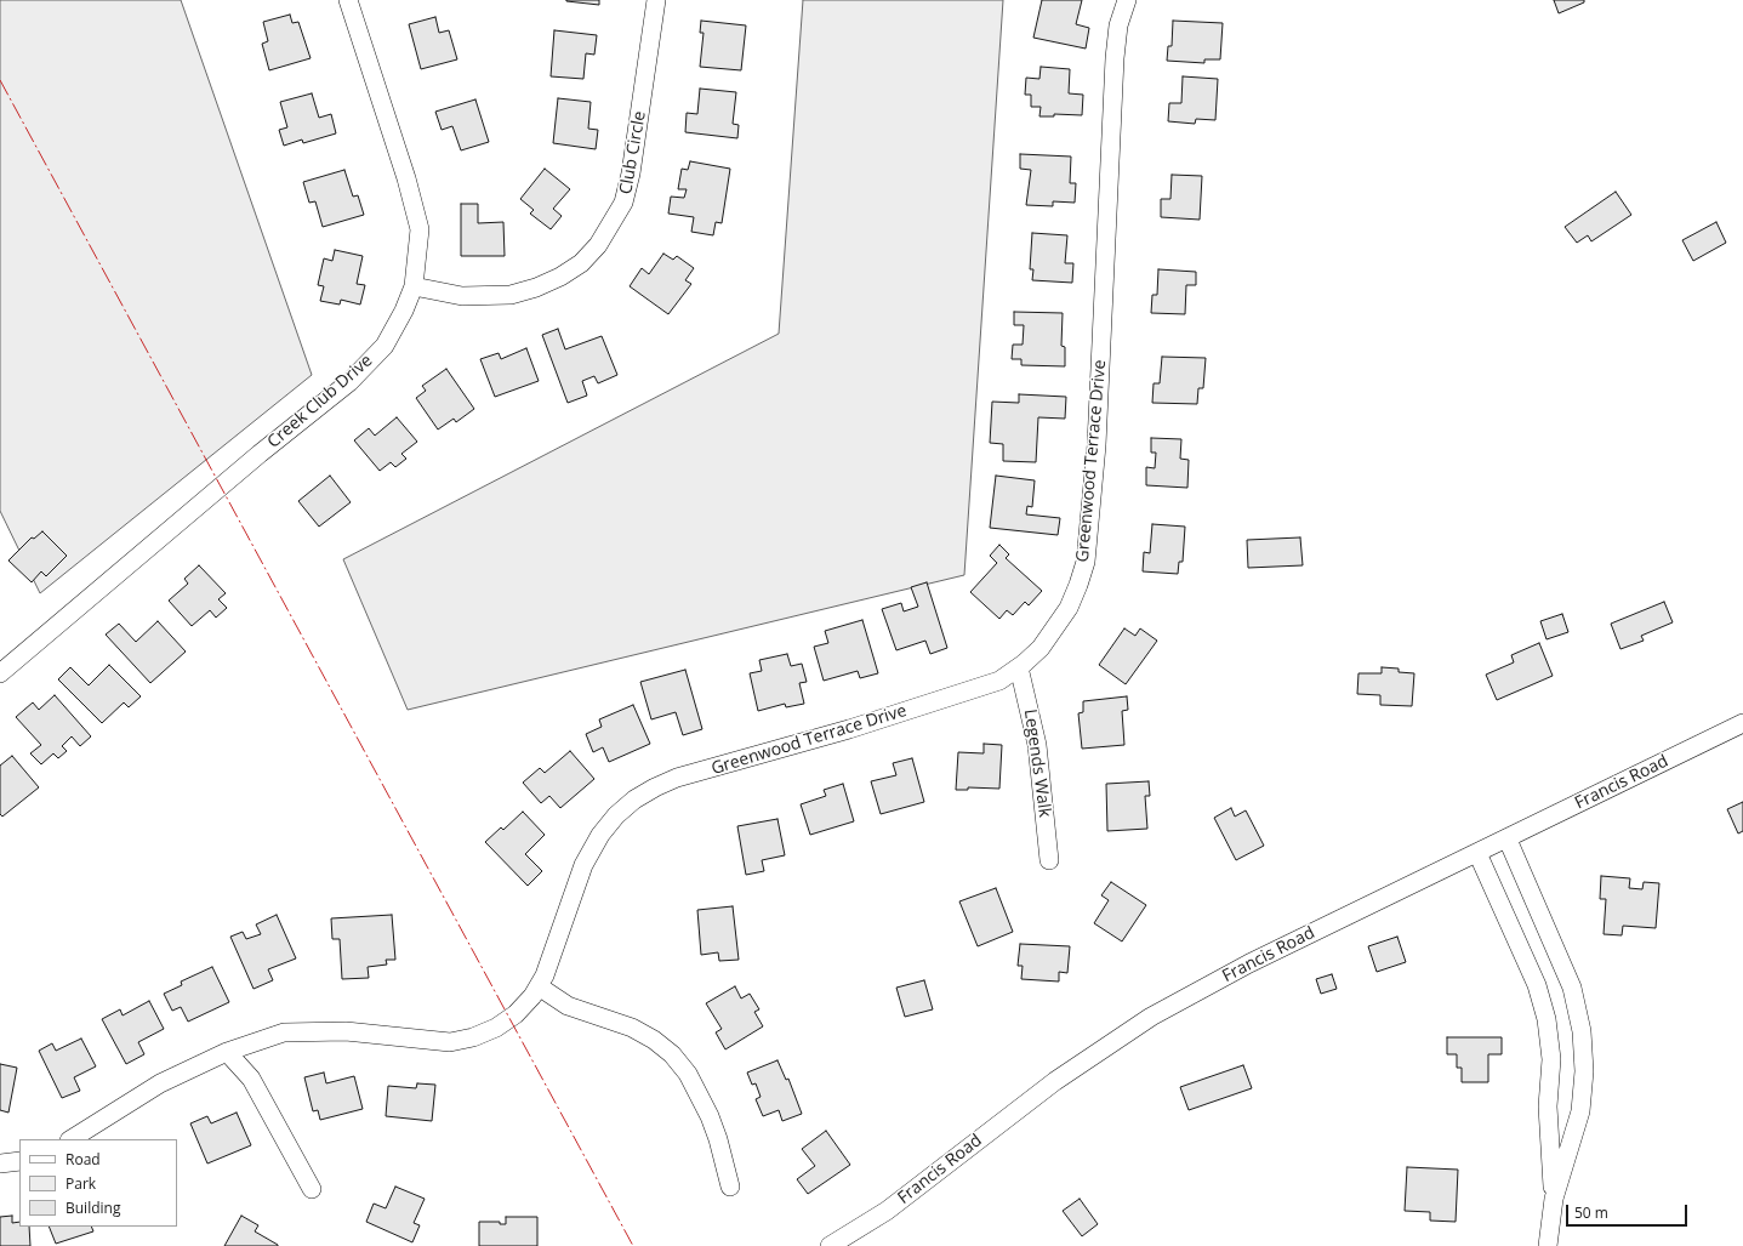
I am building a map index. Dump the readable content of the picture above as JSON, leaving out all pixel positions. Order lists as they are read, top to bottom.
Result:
{
  "streets": {
    "street": [
      "Club Circle",
      "Creek Club Drive",
      "Greenwood Terrace Drive",
      "Legends Walk",
      "Francis Road"
    ]
  },
  "crossings": [
    ["Club Circle", "Creek Club Drive"],
    ["Greenwood Terrace Drive", "Legends Walk"]
  ],
  "legend": ["Road", "Park", "Building"],
  "scale_bar": "50 m"
}
